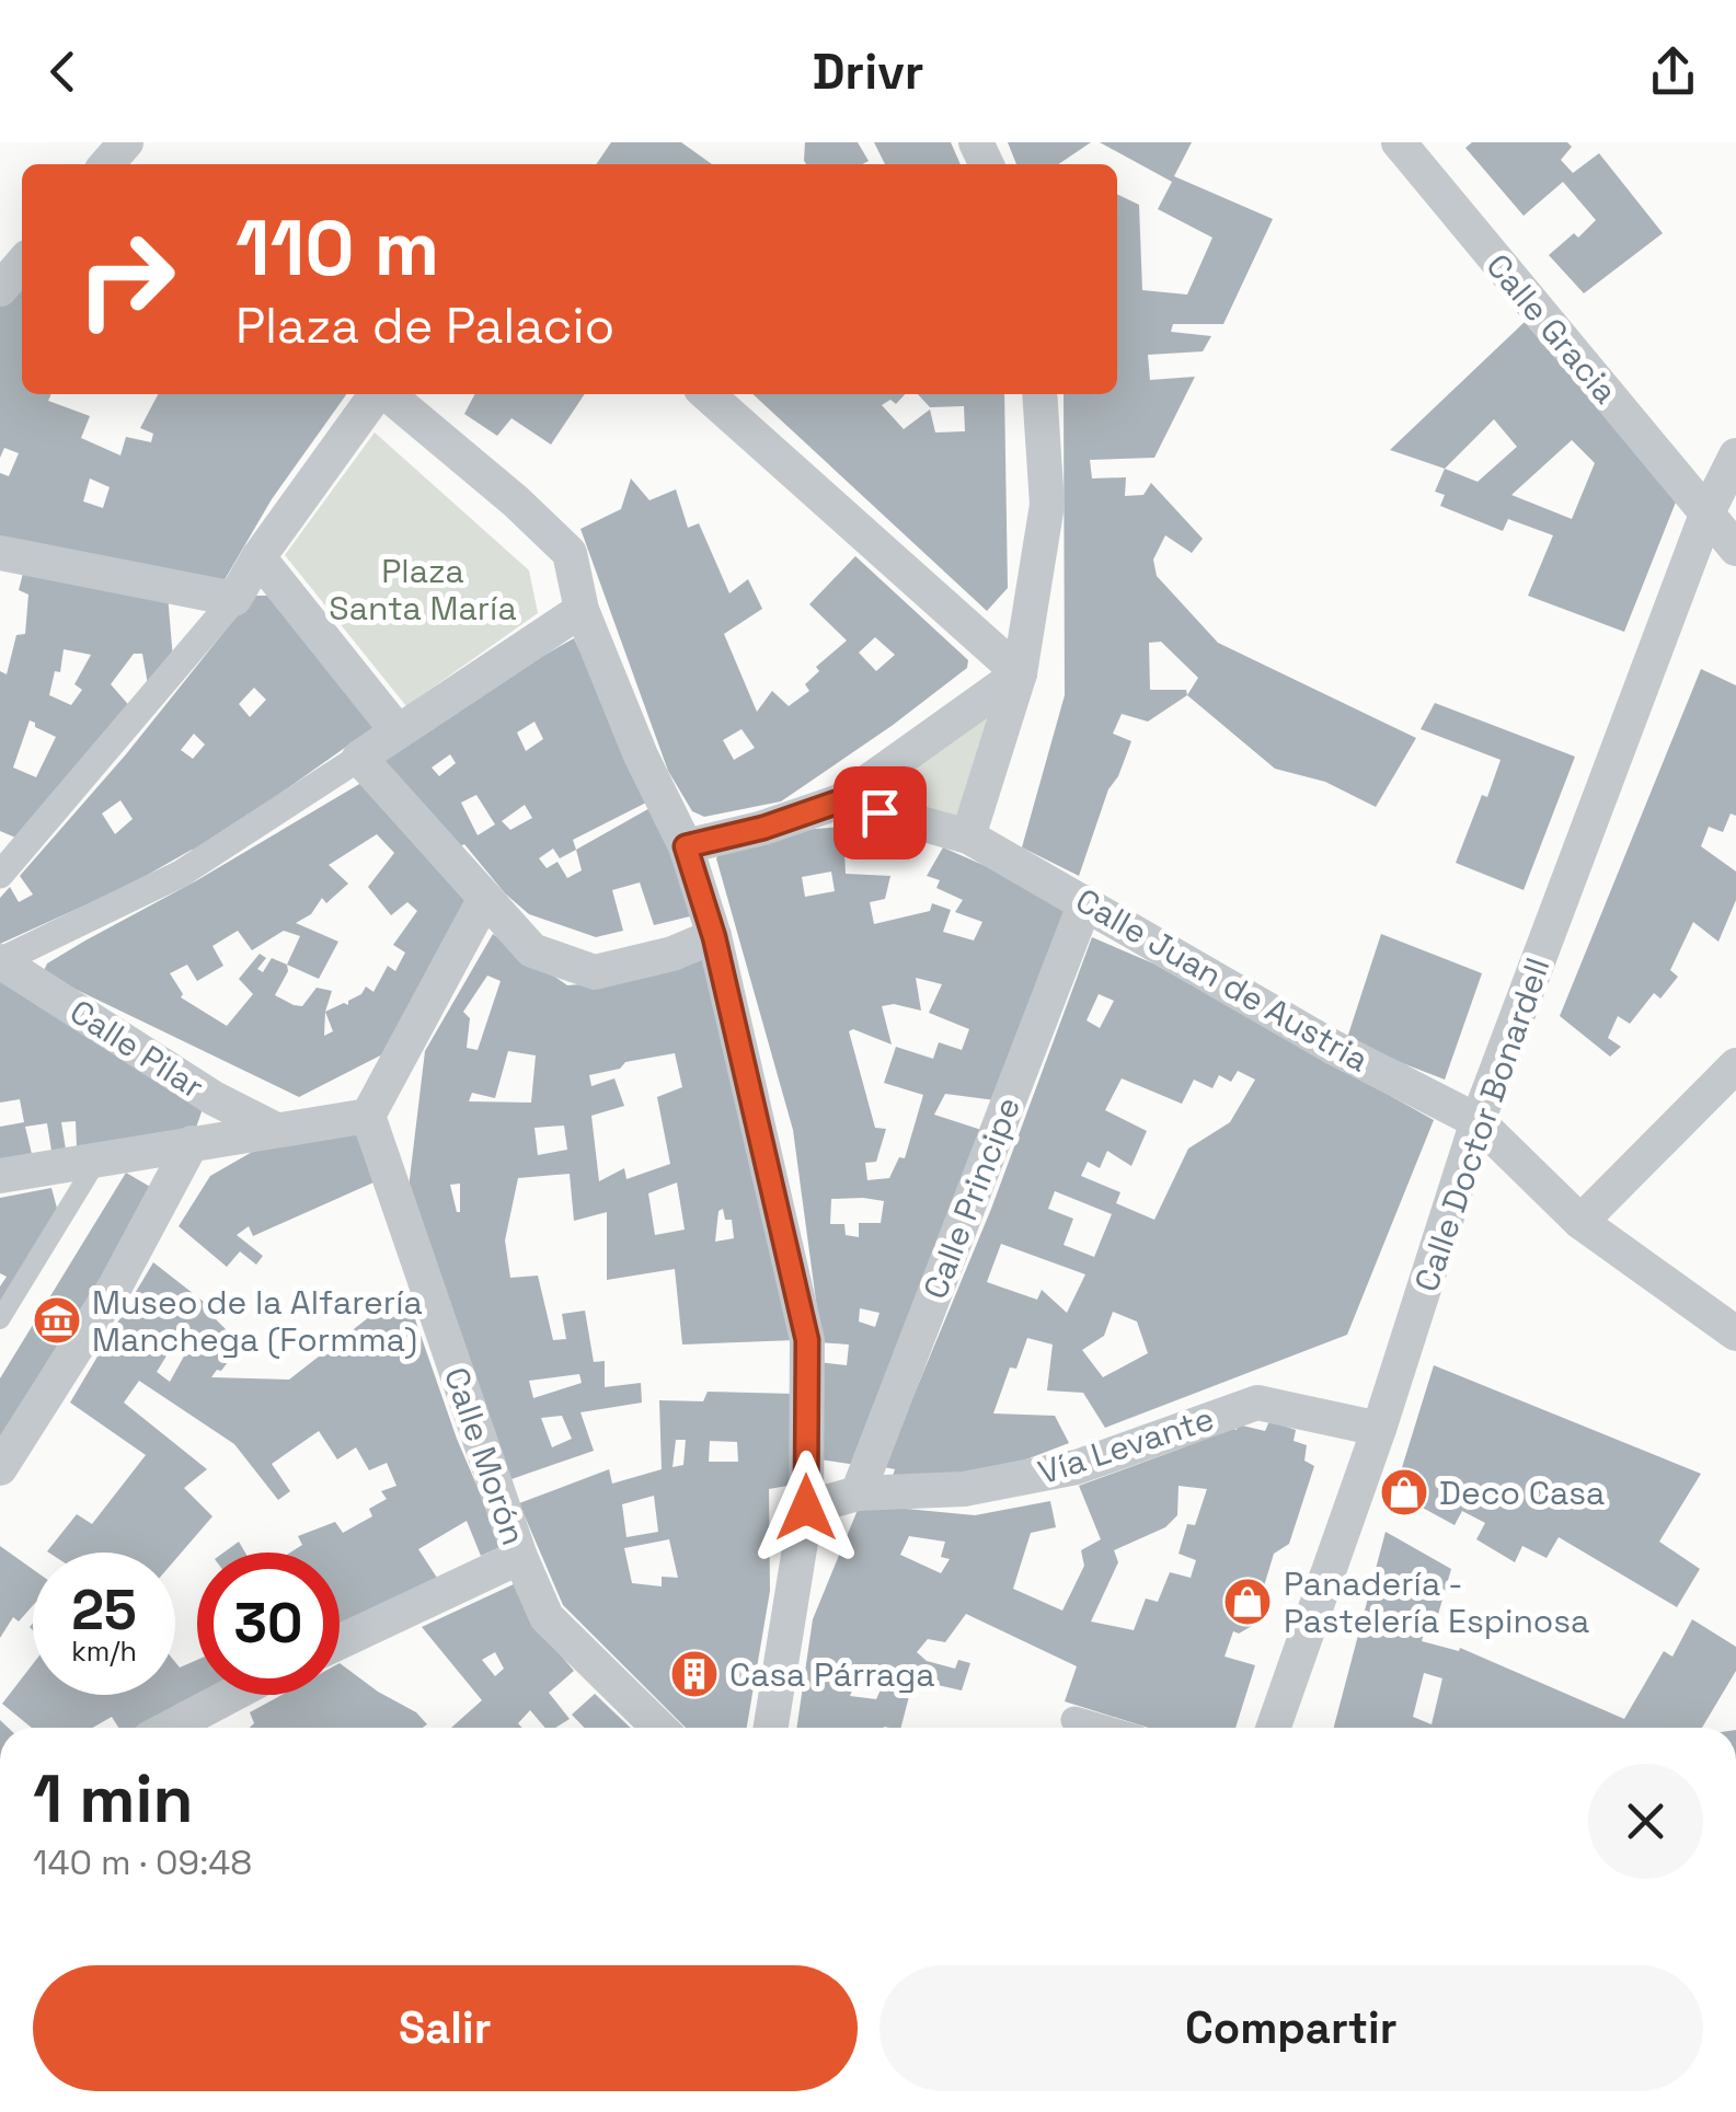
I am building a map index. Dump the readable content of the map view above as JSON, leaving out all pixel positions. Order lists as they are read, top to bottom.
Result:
{
  "streets": {
    "street": [
      "Calle Gracia",
      "Calle Juan de Austria",
      "Calle Pilar",
      "Calle Doctor Bonardell",
      "Calle Principe",
      "Vía Levante",
      "Calle Morón"
    ]
  },
  "crossings": [
    ["Calle Gracia", "Calle Doctor Bonardell"],
    ["Calle Juan de Austria", "Calle Doctor Bonardell"],
    ["Calle Juan de Austria", "Calle Principe"],
    ["Calle Doctor Bonardell", "Vía Levante"],
    ["Calle Principe", "Vía Levante"]
  ],
  "parks": ["Plaza Santa María"],
  "places": {
    "museum": ["Museo de la Alfarería Manchega (Formma)"],
    "shop": ["Deco Casa", "Panadería - Pastelería Espinosa"],
    "building": ["Casa Párraga"]
  },
  "page": {
    "header": "Drivr",
    "turn": ["110 m", "Plaza de Palacio"],
    "speed": "25 km/h",
    "limit": "30",
    "heading": ["1 min", "140 m · 09:48"],
    "buttons": ["Salir", "Compartir"]
  }
}
